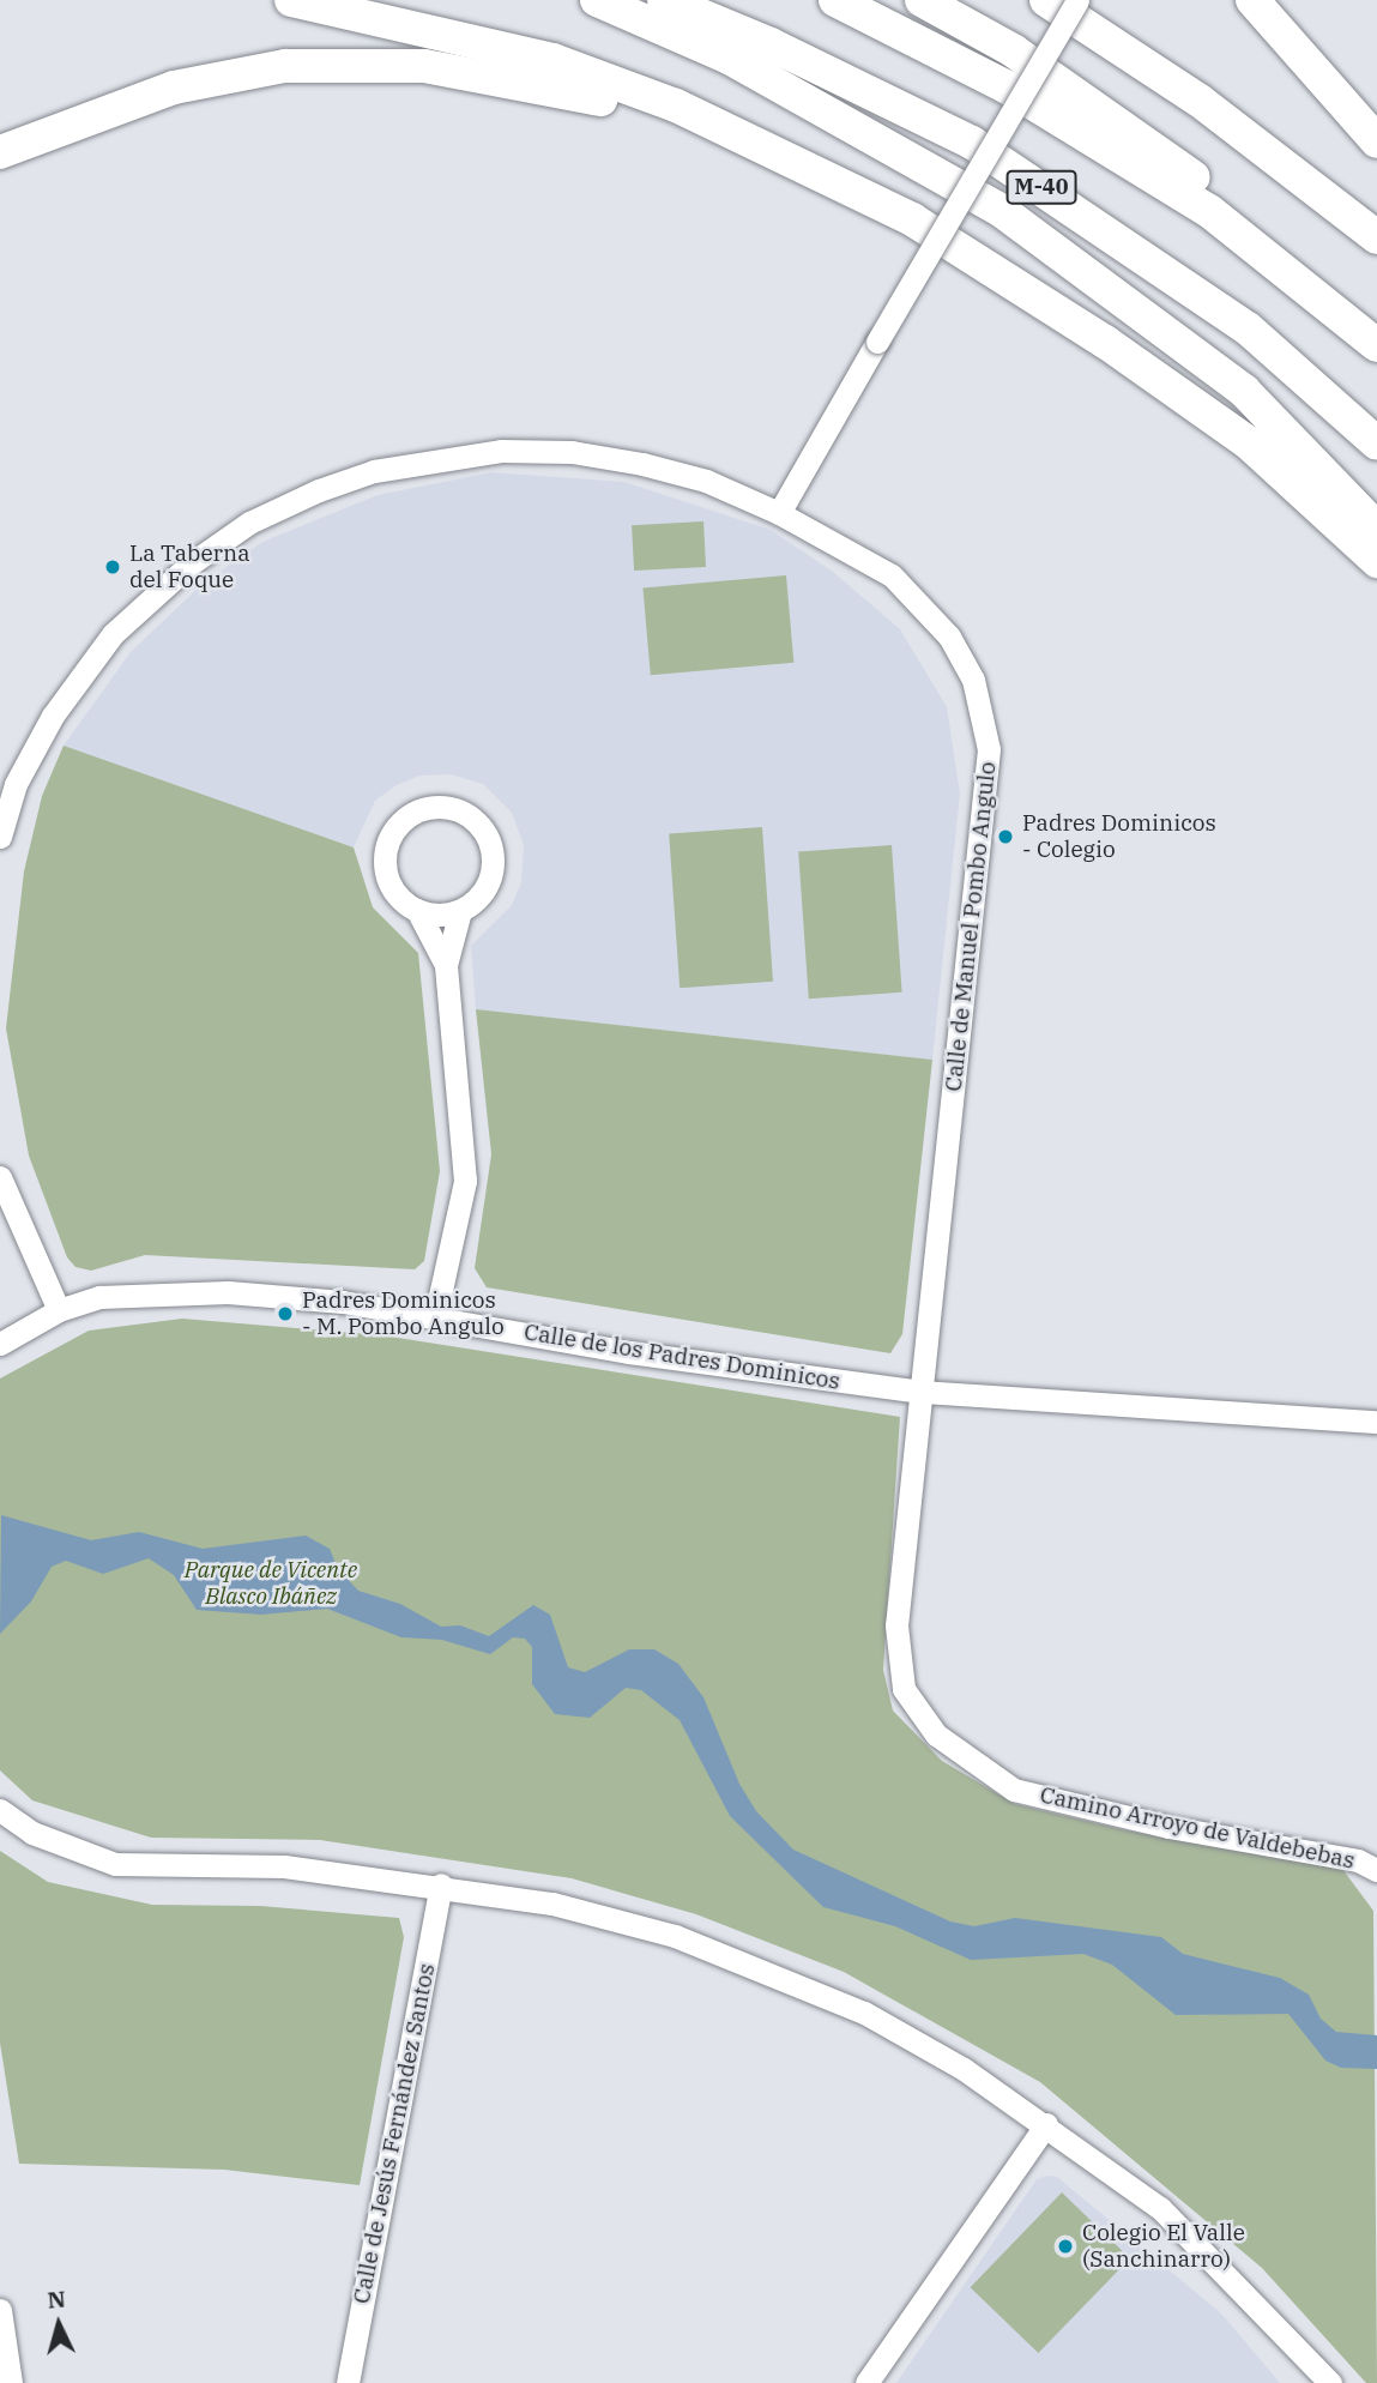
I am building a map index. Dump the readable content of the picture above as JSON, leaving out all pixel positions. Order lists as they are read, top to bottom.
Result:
{
  "streets": {
    "highway": ["M-40"],
    "street": [
      "Calle de Manuel Pombo Angulo",
      "Calle de los Padres Dominicos",
      "Camino Arroyo de Valdebebas",
      "Calle de Jesús Fernández Santos"
    ]
  },
  "crossings": [
    ["Calle de Manuel Pombo Angulo", "Calle de los Padres Dominicos"],
    ["Calle de Manuel Pombo Angulo", "Camino Arroyo de Valdebebas"],
    ["Calle de los Padres Dominicos", "Camino Arroyo de Valdebebas"]
  ],
  "parks": ["Parque de Vicente Blasco Ibáñez"],
  "places": [
    "La Taberna del Foque",
    "Padres Dominicos - Colegio",
    "Padres Dominicos - M. Pombo Angulo",
    "Colegio El Valle (Sanchinarro)"
  ],
  "north": "top"
}
